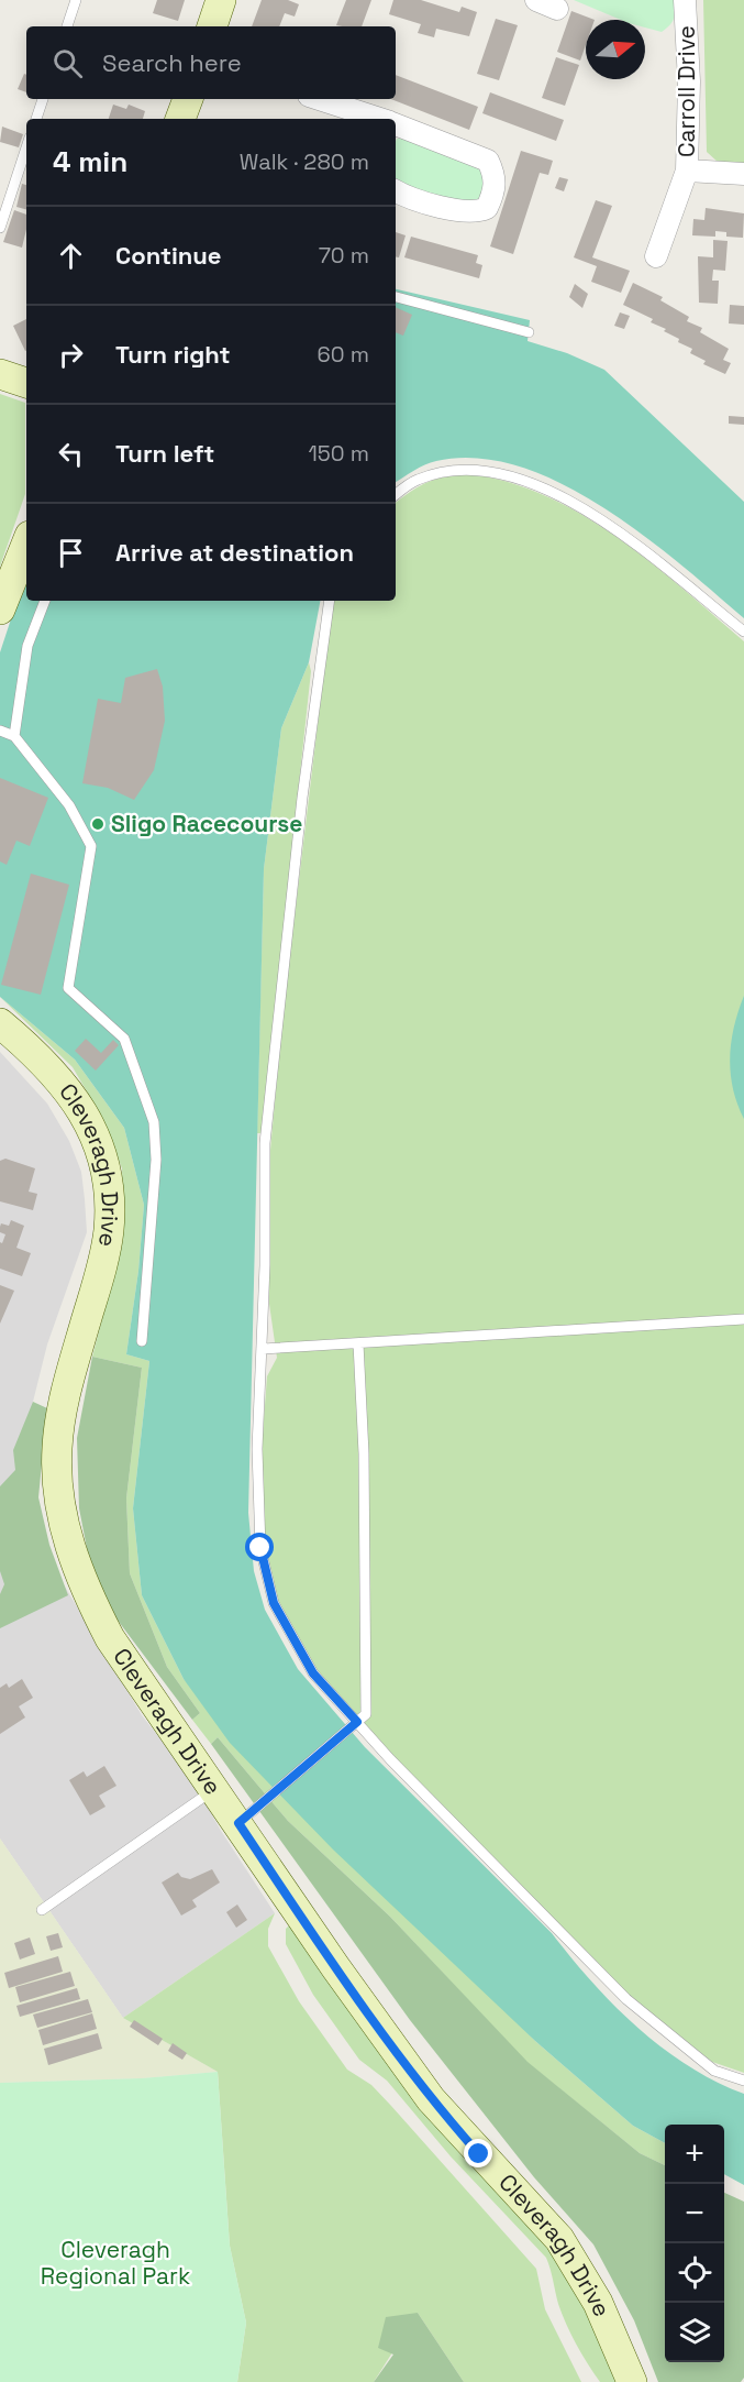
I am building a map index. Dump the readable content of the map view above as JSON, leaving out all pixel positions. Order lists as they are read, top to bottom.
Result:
{
  "streets": {
    "street": ["Carroll Drive", "Cleveragh Drive"]
  },
  "parks": ["Cleveragh Regional Park"],
  "places": ["Sligo Racecourse"],
  "north": "right",
  "page": {
    "search": "Search here",
    "heading": ["4 min", "Walk · 280 m"],
    "list": [
      ["Continue", "70 m"],
      ["Turn right", "60 m"],
      ["Turn left", "150 m"],
      "Arrive at destination"
    ],
    "map_buttons": ["+", "−"]
  }
}
